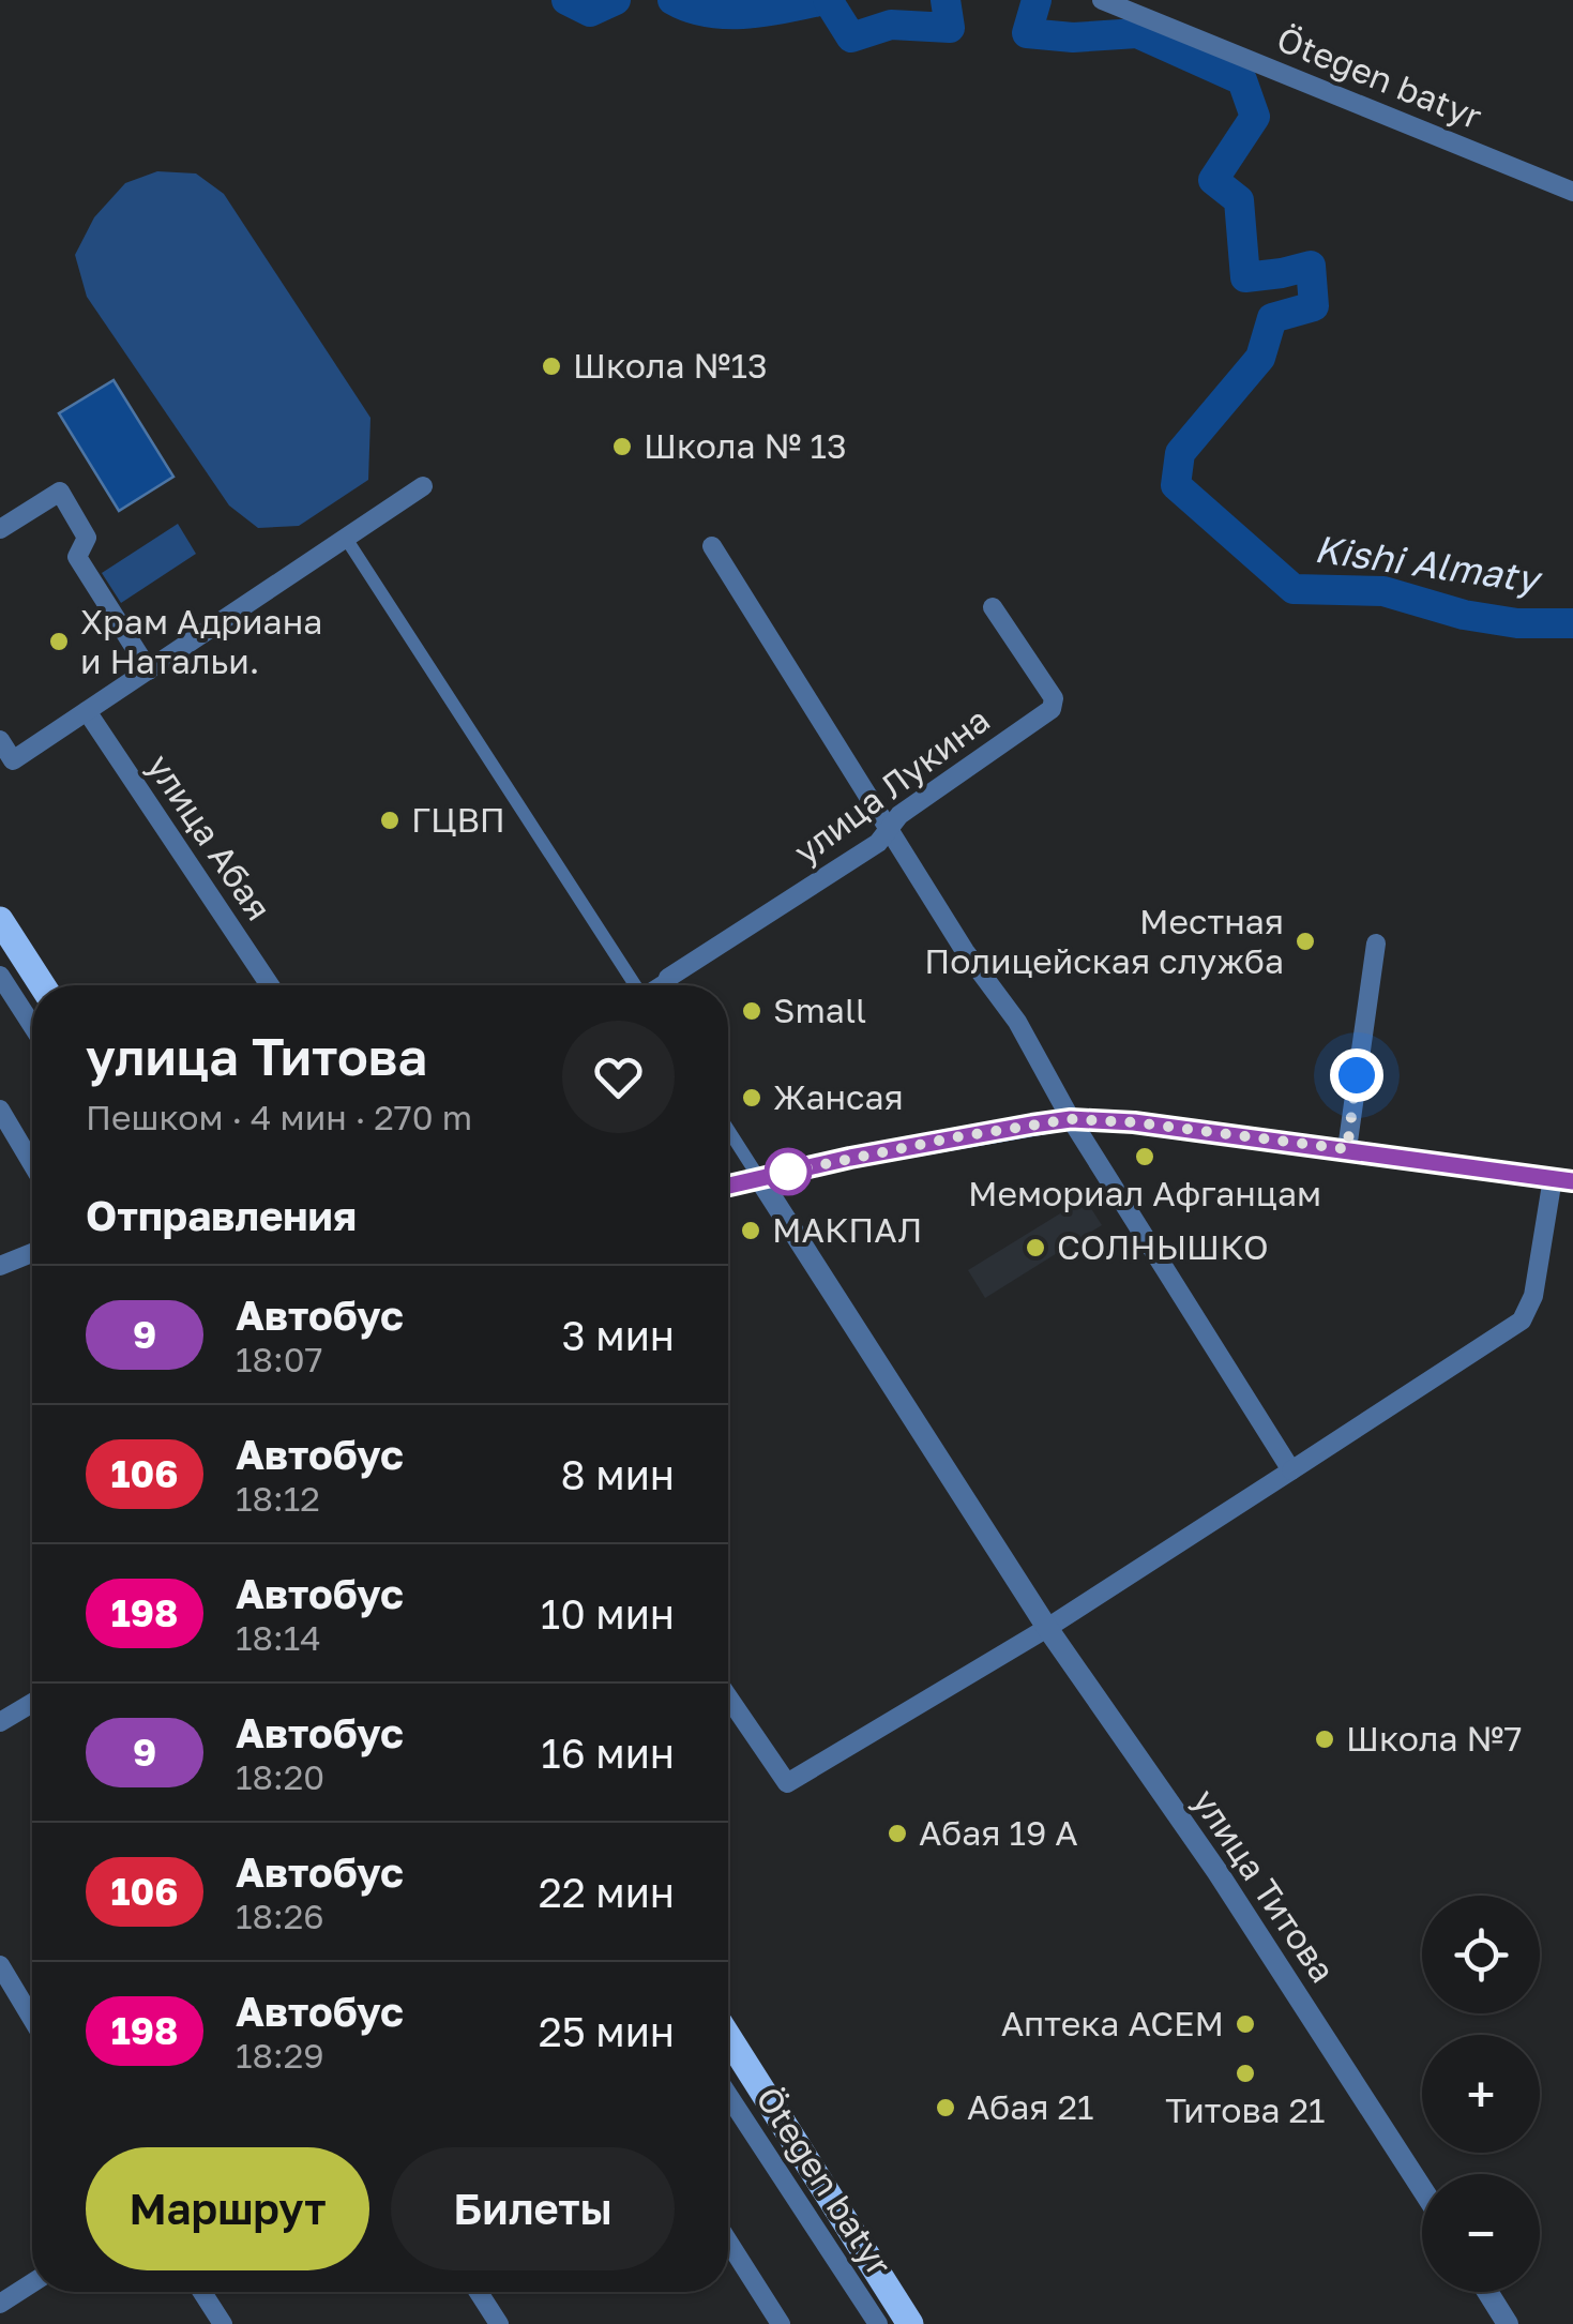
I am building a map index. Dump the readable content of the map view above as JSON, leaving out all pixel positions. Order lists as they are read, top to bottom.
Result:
{
  "streets": {
    "street": [
      "Ötegen batyr",
      "улица Лукина",
      "улица Абая",
      "улица Титова"
    ]
  },
  "water": ["Kіshі Almaty"],
  "places": [
    "Школа №13",
    "Школа № 13",
    "Храм Адриана и Натальи.",
    "ГЦВП",
    "Местная Полицейская служба",
    "Small",
    "Жансая",
    "Мемориал Афганцам",
    "МАКПАЛ",
    "СОЛНЫШКО",
    "Школа №7",
    "Абая 19 А",
    "Аптека АСЕМ",
    "Титова 21",
    "Абая 21"
  ],
  "lines": ["bus line 9"],
  "page": {
    "heading": [
      ["улица Титова", "Пешком · 4 мин · 270 m"],
      "Отправления"
    ],
    "list": [
      {
        "mark": "9",
        "name": "Автобус",
        "note": "18:07",
        "value": "3 мин"
      },
      {
        "mark": "106",
        "name": "Автобус",
        "note": "18:12",
        "value": "8 мин"
      },
      {
        "mark": "198",
        "name": "Автобус",
        "note": "18:14",
        "value": "10 мин"
      },
      {
        "mark": "9",
        "name": "Автобус",
        "note": "18:20",
        "value": "16 мин"
      },
      {
        "mark": "106",
        "name": "Автобус",
        "note": "18:26",
        "value": "22 мин"
      },
      {
        "mark": "198",
        "name": "Автобус",
        "note": "18:29",
        "value": "25 мин"
      }
    ],
    "map_buttons": ["+", "−"],
    "buttons": ["Маршрут", "Билеты"]
  }
}
